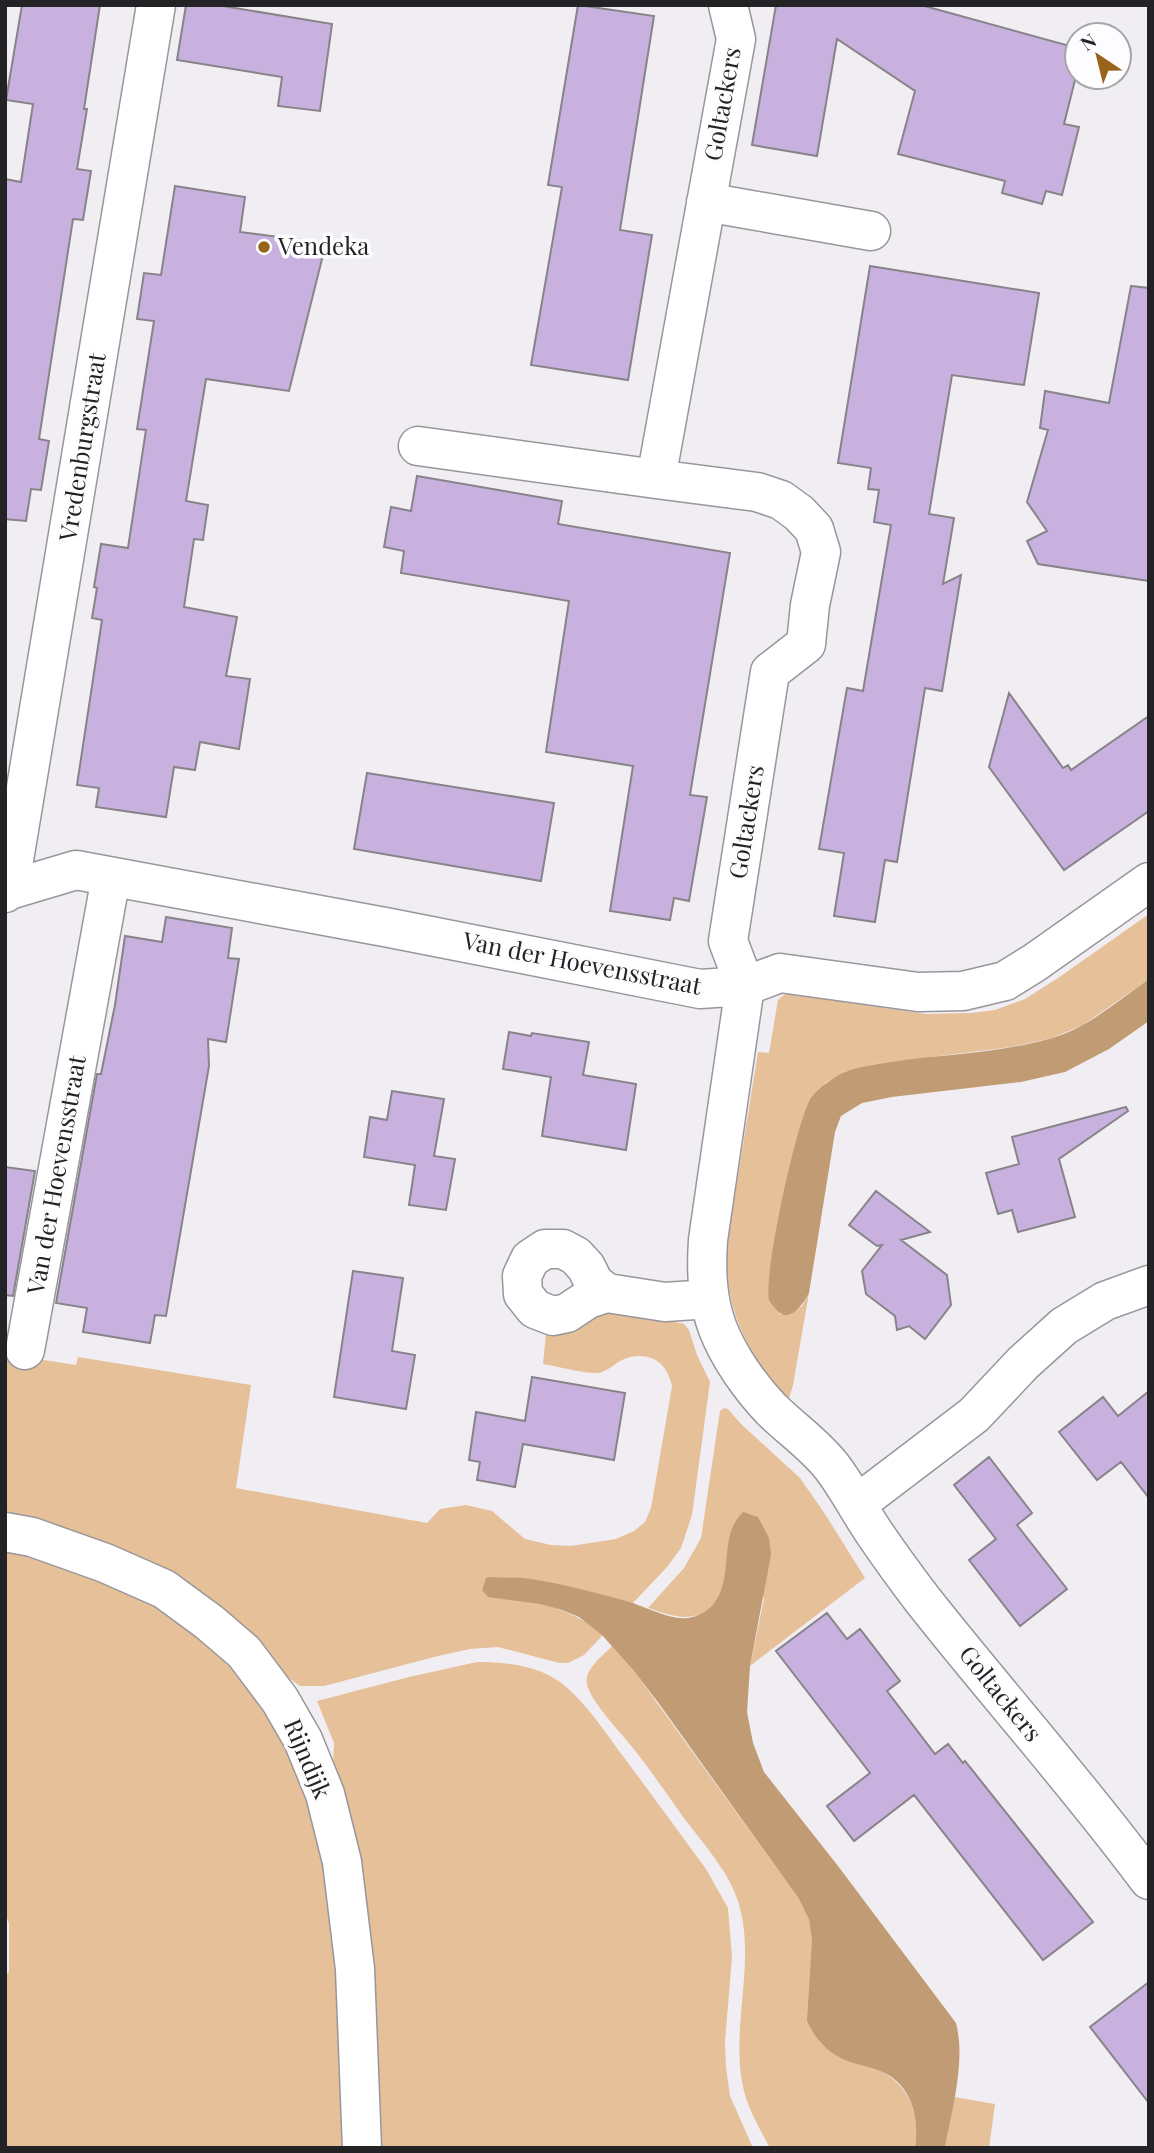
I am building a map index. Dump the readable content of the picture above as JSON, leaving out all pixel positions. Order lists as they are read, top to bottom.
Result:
{
  "streets": {
    "street": [
      "Goltackers",
      "Vredenburgstraat",
      "Van der Hoevensstraat",
      "Rijndijk"
    ]
  },
  "crossings": [
    ["Goltackers", "Van der Hoevensstraat"],
    ["Vredenburgstraat", "Van der Hoevensstraat"]
  ],
  "places": ["Vendeka"],
  "north": "top left"
}
